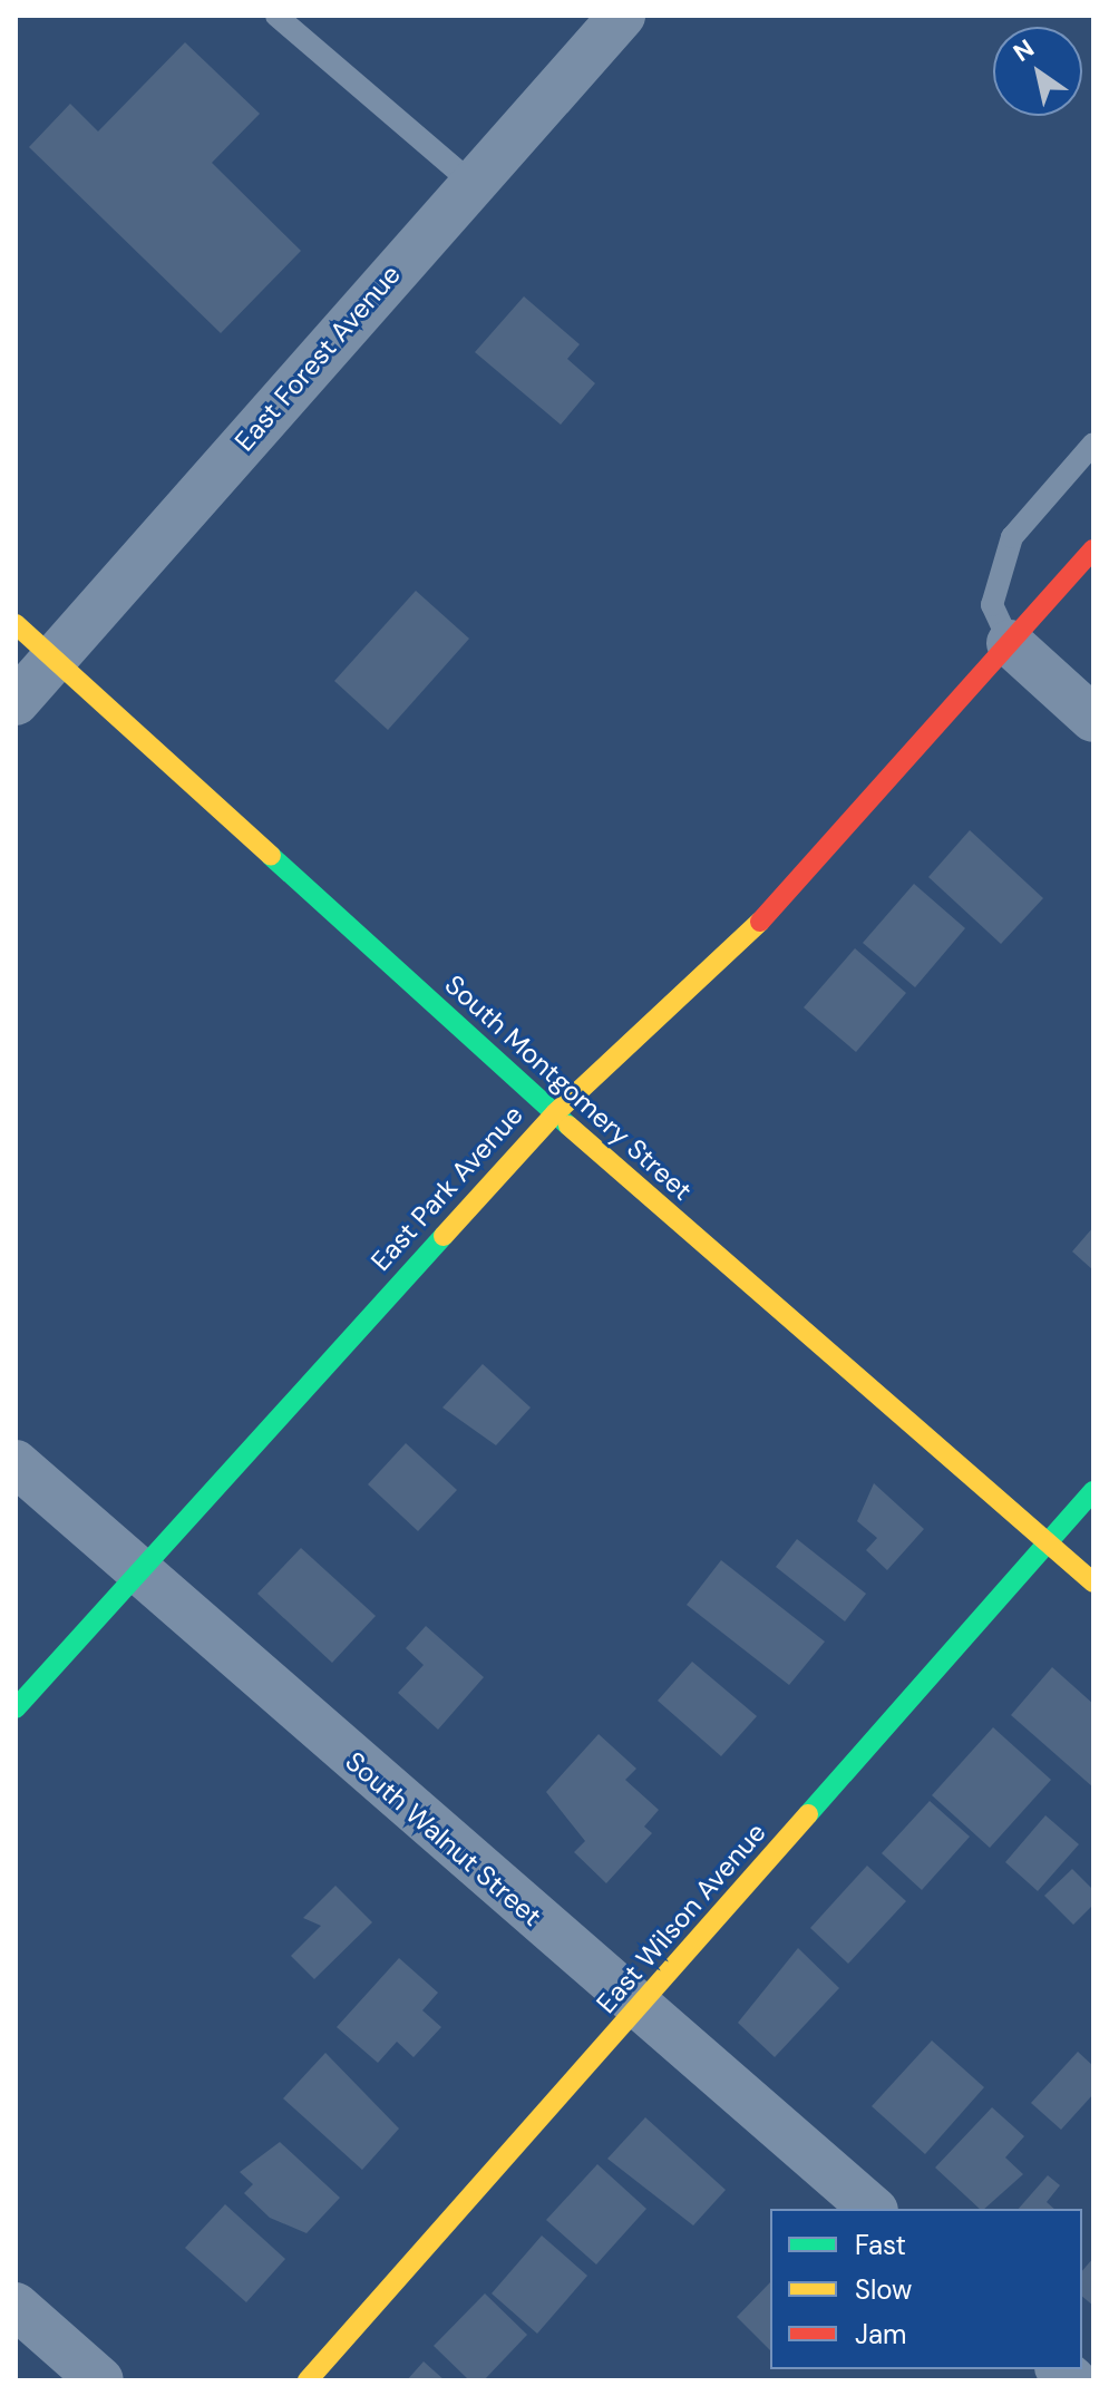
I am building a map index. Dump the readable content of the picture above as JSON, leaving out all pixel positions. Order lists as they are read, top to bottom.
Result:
{
  "streets": {
    "street": [
      "East Forest Avenue",
      "South Montgomery Street",
      "East Park Avenue",
      "South Walnut Street",
      "East Wilson Avenue"
    ]
  },
  "crossings": [
    ["East Forest Avenue", "South Montgomery Street"],
    ["South Montgomery Street", "East Park Avenue"],
    ["South Montgomery Street", "East Wilson Avenue"],
    ["East Park Avenue", "South Walnut Street"],
    ["South Walnut Street", "East Wilson Avenue"]
  ],
  "legend": ["Fast", "Slow", "Jam"],
  "north": "top left"
}
